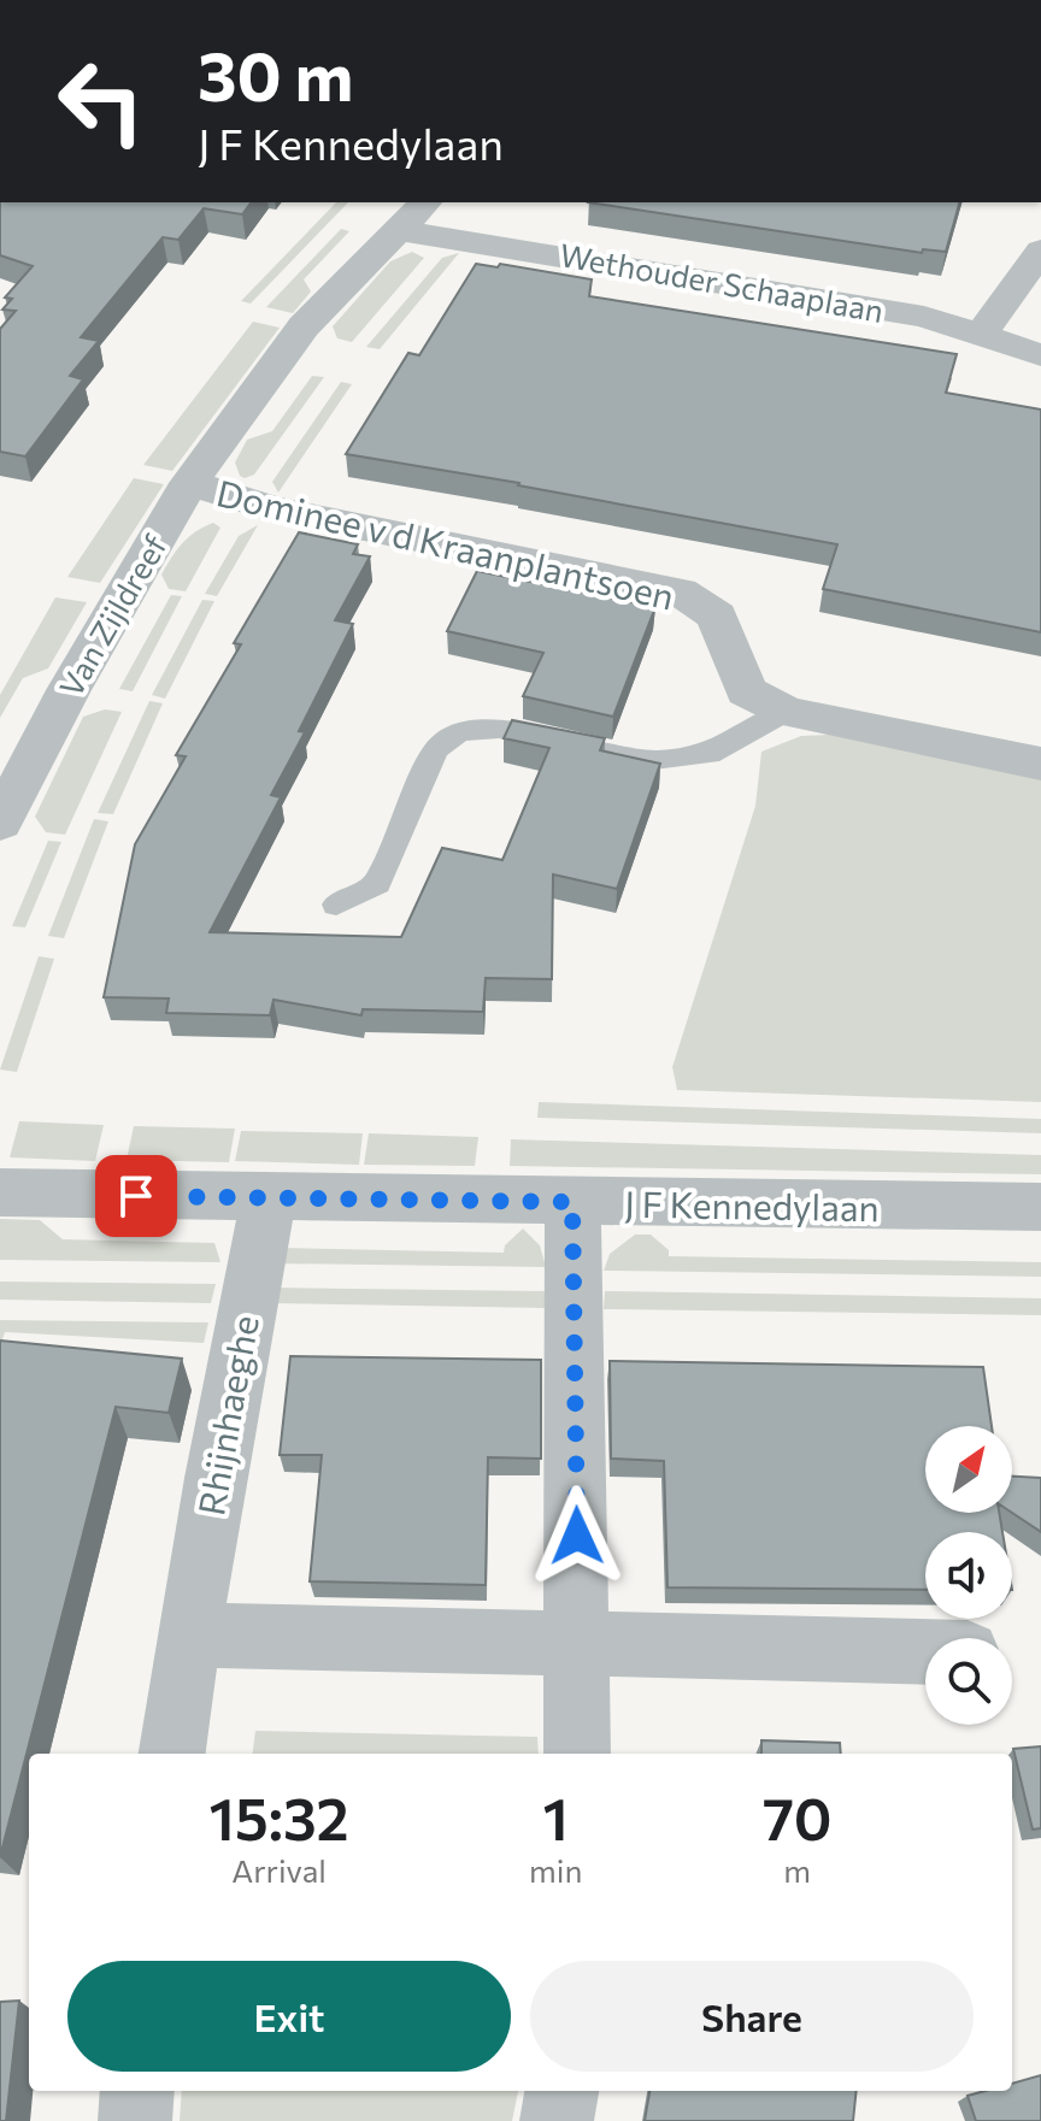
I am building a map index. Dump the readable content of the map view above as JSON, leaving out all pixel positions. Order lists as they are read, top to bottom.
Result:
{
  "streets": {
    "street": [
      "Wethouder Schaaplaan",
      "Dominee v d Kraanplantsoen",
      "Van Zijldreef",
      "J F Kennedylaan",
      "Rhijnhaeghe"
    ]
  },
  "crossings": [
    ["Wethouder Schaaplaan", "Van Zijldreef"],
    ["Dominee v d Kraanplantsoen", "Van Zijldreef"],
    ["J F Kennedylaan", "Rhijnhaeghe"]
  ],
  "north": "top right",
  "page": {
    "turn": ["30 m", "J F Kennedylaan"],
    "eta": [
      "15:32",
      "Arrival",
      "1",
      "min",
      "70",
      "m"
    ],
    "buttons": ["Exit", "Share"]
  }
}
